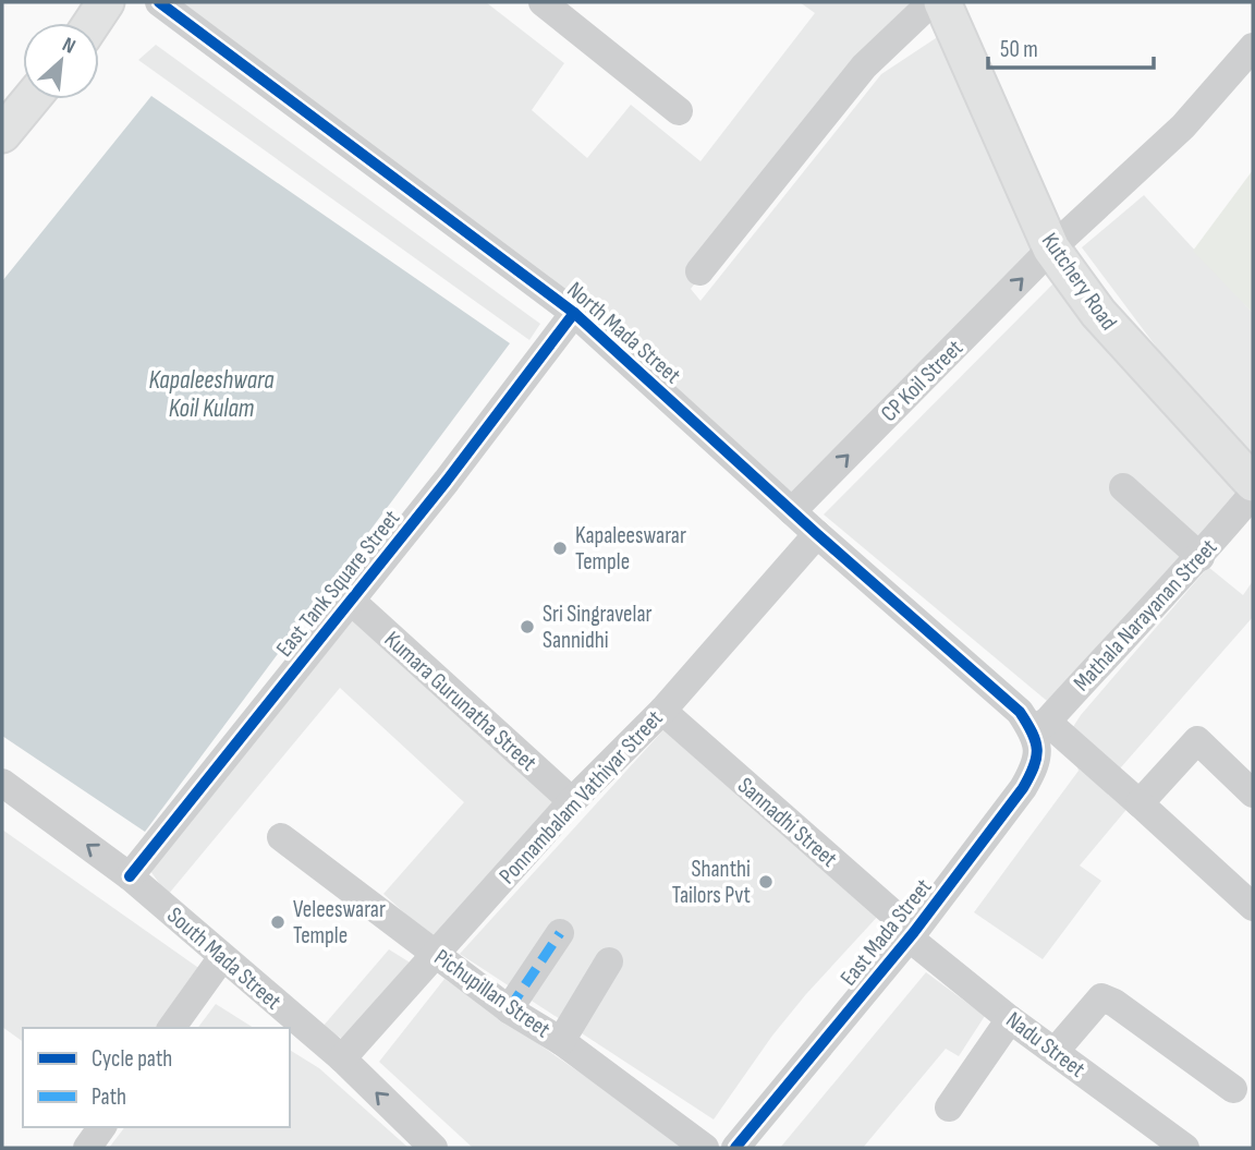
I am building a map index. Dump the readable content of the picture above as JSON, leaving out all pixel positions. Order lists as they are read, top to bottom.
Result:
{
  "streets": {
    "main road": ["Kutchery Road"],
    "street": [
      "North Mada Street",
      "CP Koil Street",
      "East Tank Square Street",
      "Mathala Narayanan Street",
      "Kumara Gurunatha Street",
      "Ponnambalam Vathiyar Street",
      "Sannadhi Street",
      "East Mada Street",
      "South Mada Street",
      "Pichupillan Street",
      "Nadu Street"
    ]
  },
  "crossings": [
    ["Kutchery Road", "CP Koil Street"],
    ["North Mada Street", "CP Koil Street"],
    ["North Mada Street", "East Tank Square Street"],
    ["North Mada Street", "Mathala Narayanan Street"],
    ["North Mada Street", "Ponnambalam Vathiyar Street"],
    ["North Mada Street", "East Mada Street"],
    ["East Tank Square Street", "Kumara Gurunatha Street"],
    ["East Tank Square Street", "South Mada Street"],
    ["Mathala Narayanan Street", "East Mada Street"],
    ["Kumara Gurunatha Street", "Ponnambalam Vathiyar Street"],
    ["Ponnambalam Vathiyar Street", "Sannadhi Street"],
    ["Ponnambalam Vathiyar Street", "South Mada Street"],
    ["Ponnambalam Vathiyar Street", "Pichupillan Street"],
    ["Sannadhi Street", "East Mada Street"],
    ["Sannadhi Street", "Nadu Street"],
    ["East Mada Street", "Nadu Street"]
  ],
  "one_way": ["South Mada Street"],
  "water": ["Kapaleeshwara Koil Kulam"],
  "places": [
    "Kapaleeswarar Temple",
    "Sri Singravelar Sannidhi",
    "Shanthi Tailors Pvt",
    "Veleeswarar Temple"
  ],
  "legend": ["Cycle path", "Path"],
  "scale_bar": "50 m",
  "north": "top right"
}
